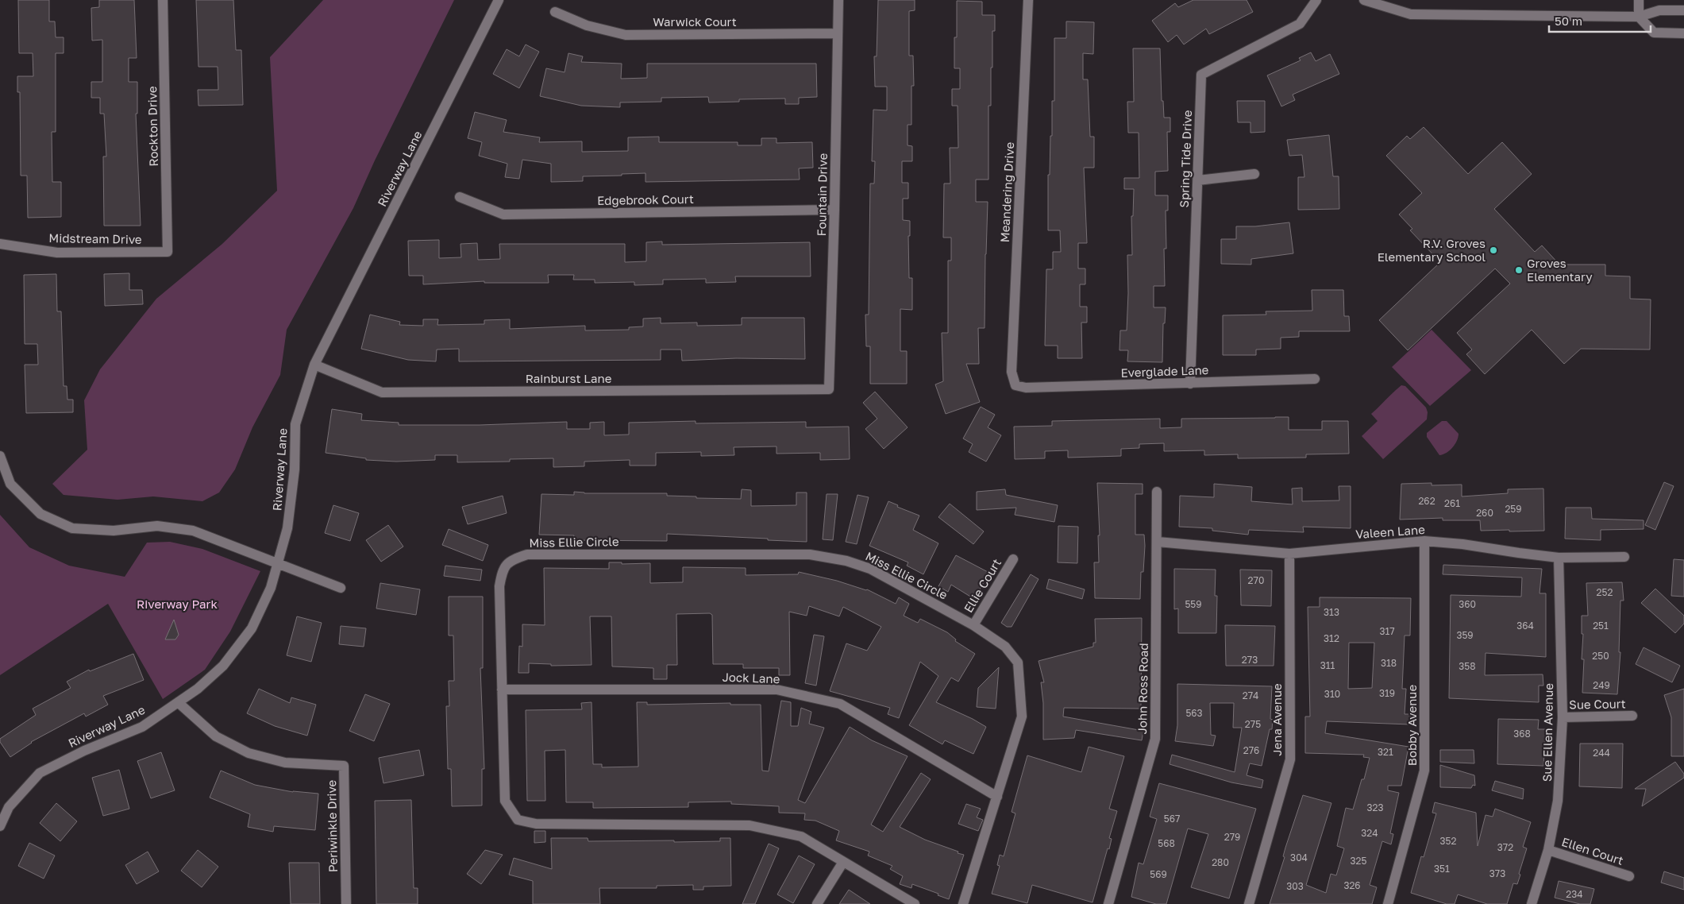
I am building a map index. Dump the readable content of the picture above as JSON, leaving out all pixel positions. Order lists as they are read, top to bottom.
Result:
{
  "streets": {
    "street": [
      "Warwick Court",
      "Rockton Drive",
      "Spring Tide Drive",
      "Riverway Lane",
      "Meandering Drive",
      "Fountain Drive",
      "Edgebrook Court",
      "Midstream Drive",
      "Everglade Lane",
      "Rainburst Lane",
      "Valeen Lane",
      "Miss Ellie Circle",
      "Ellie Court",
      "Jock Lane",
      "John Ross Road",
      "Sue Court",
      "Jena Avenue",
      "Bobby Avenue",
      "Sue Ellen Avenue",
      "Periwinkle Drive",
      "Ellen Court"
    ]
  },
  "crossings": [
    ["Warwick Court", "Fountain Drive"],
    ["Rockton Drive", "Midstream Drive"],
    ["Spring Tide Drive", "Everglade Lane"],
    ["Riverway Lane", "Rainburst Lane"],
    ["Riverway Lane", "Periwinkle Drive"],
    ["Meandering Drive", "Everglade Lane"],
    ["Fountain Drive", "Edgebrook Court"],
    ["Fountain Drive", "Rainburst Lane"],
    ["Valeen Lane", "John Ross Road"],
    ["Valeen Lane", "Jena Avenue"],
    ["Valeen Lane", "Bobby Avenue"],
    ["Valeen Lane", "Sue Ellen Avenue"],
    ["Miss Ellie Circle", "Ellie Court"],
    ["Miss Ellie Circle", "Jock Lane"],
    ["Sue Court", "Sue Ellen Avenue"],
    ["Sue Ellen Avenue", "Ellen Court"]
  ],
  "parks": ["Riverway Park"],
  "places": ["R.V. Groves Elementary School", "Groves Elementary"],
  "house_numbers": [
    "262",
    "261",
    "259",
    "260",
    "270",
    "252",
    "559",
    "360",
    "313",
    "364",
    "251",
    "317",
    "359",
    "312",
    "250",
    "273",
    "318",
    "311",
    "358",
    "249",
    "319",
    "310",
    "274",
    "563",
    "275",
    "368",
    "276",
    "321",
    "244",
    "323",
    "567",
    "324",
    "279",
    "352",
    "568",
    "372",
    "304",
    "325",
    "280",
    "351",
    "373",
    "569",
    "326",
    "303",
    "234"
  ],
  "scale_bar": "50 m"
}
